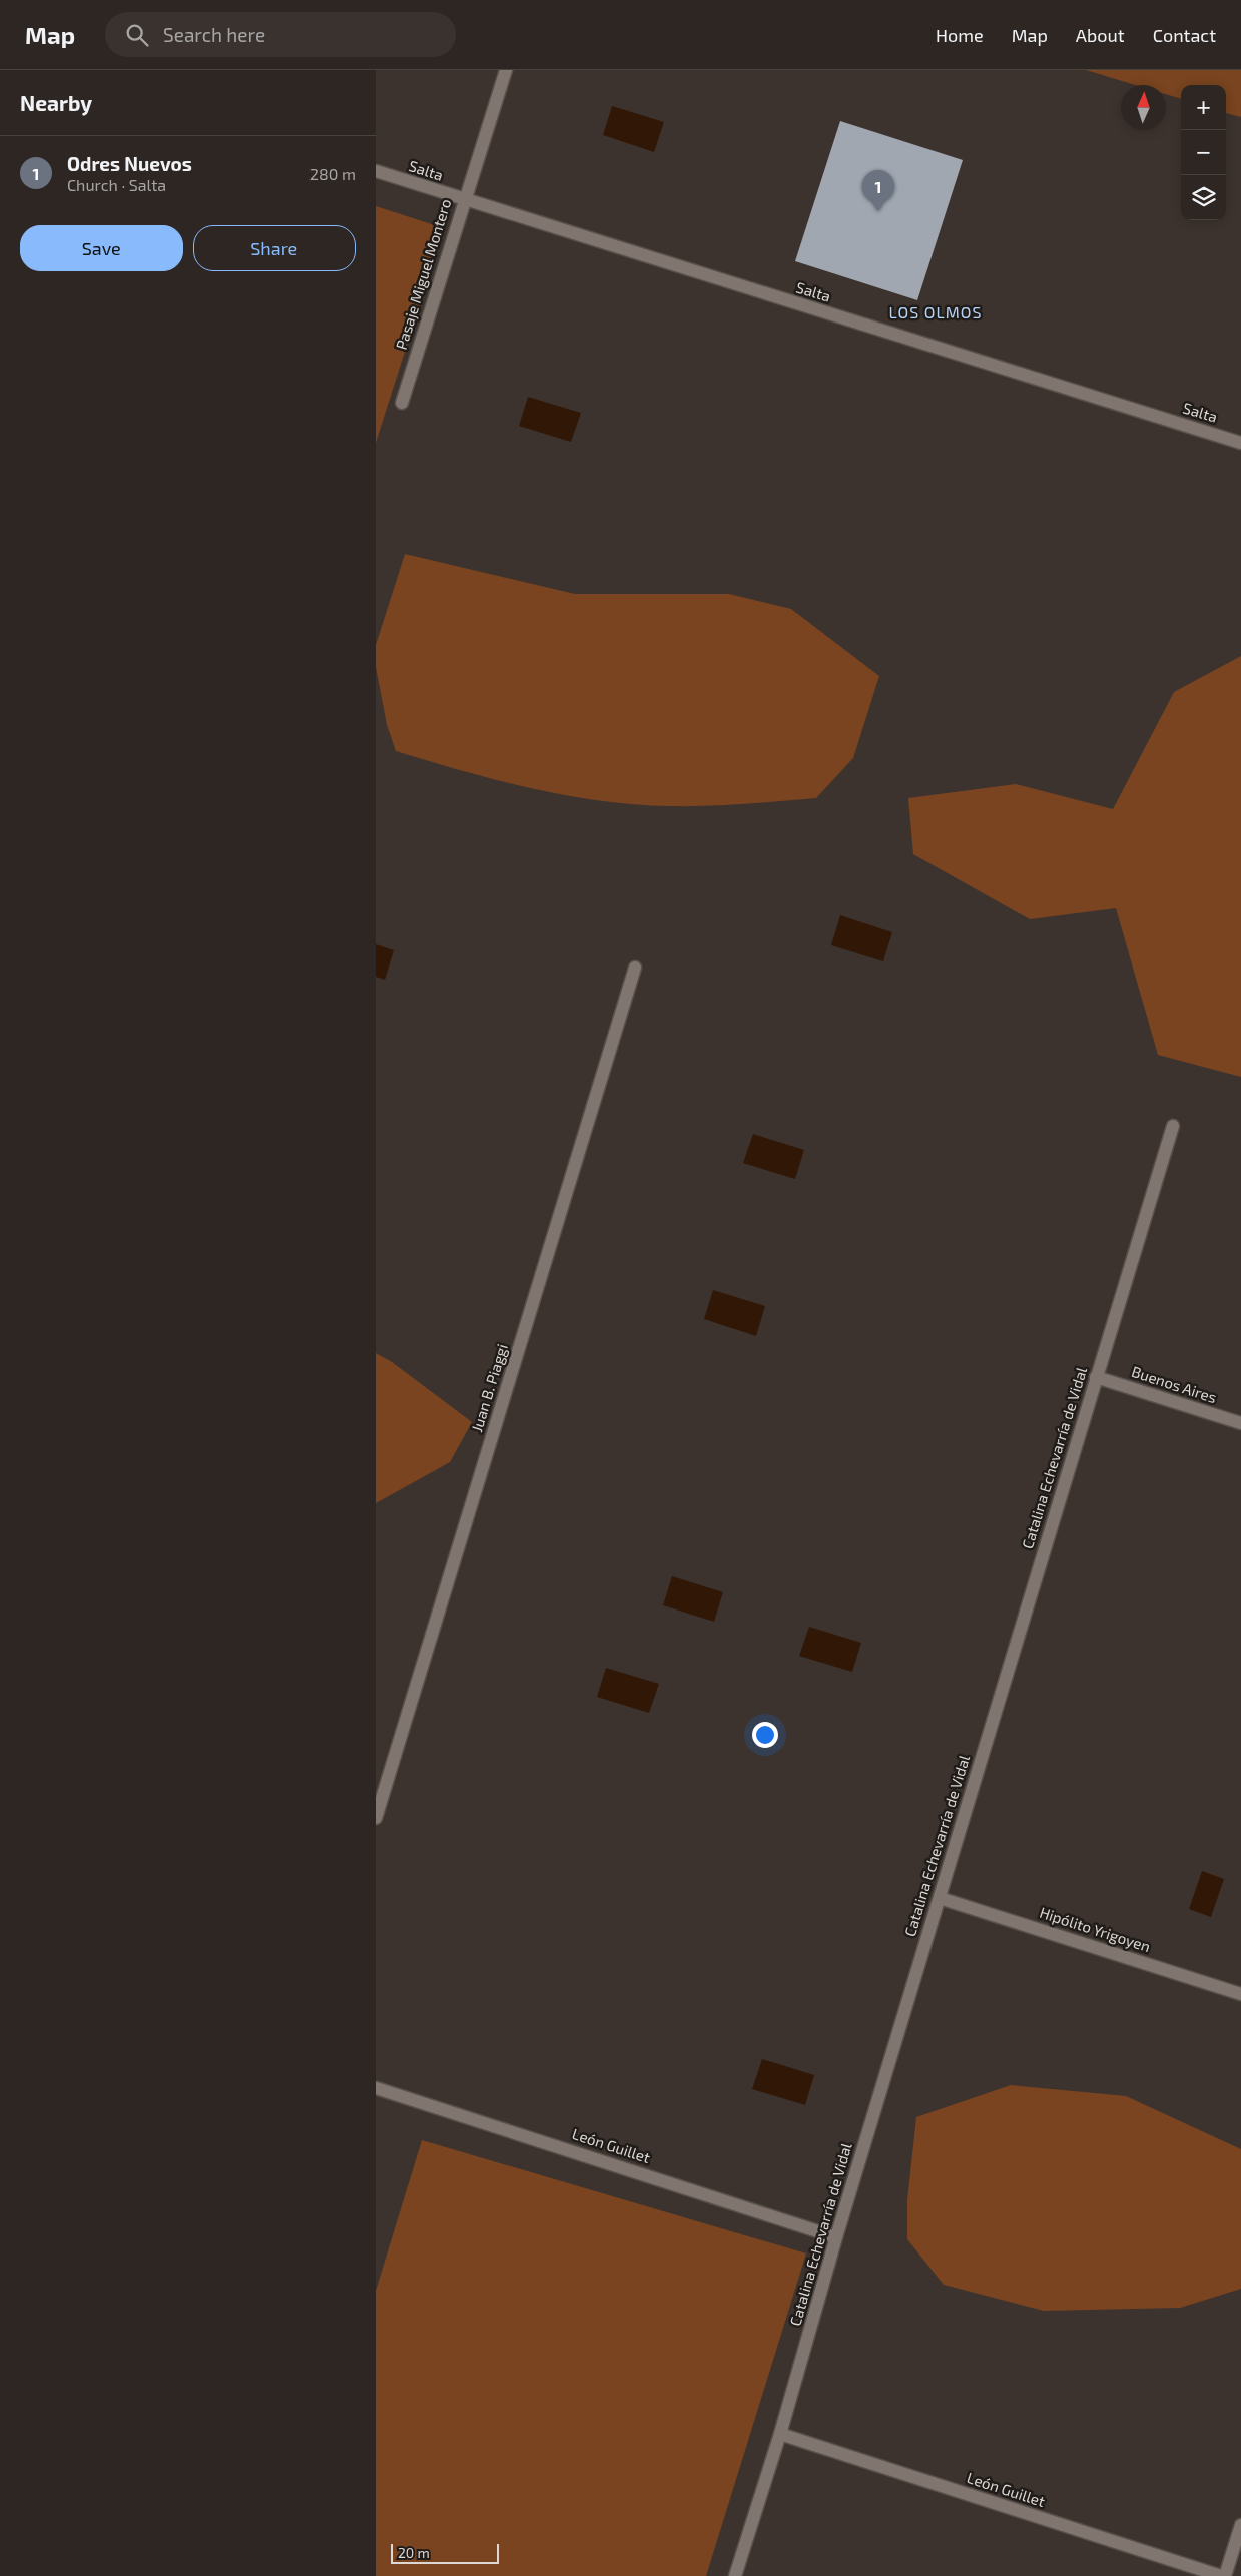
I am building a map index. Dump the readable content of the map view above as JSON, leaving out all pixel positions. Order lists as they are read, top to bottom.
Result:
{
  "streets": {
    "street": [
      "Salta",
      "Pasaje Miguel Montero",
      "Buenos Aires",
      "Juan B. Piaggi",
      "Catalina Echevarría de Vidal",
      "Hipólito Yrigoyen",
      "León Guillet"
    ]
  },
  "crossings": [
    ["Salta", "Pasaje Miguel Montero"],
    ["Buenos Aires", "Catalina Echevarría de Vidal"],
    ["Catalina Echevarría de Vidal", "Hipólito Yrigoyen"],
    ["Catalina Echevarría de Vidal", "León Guillet"]
  ],
  "districts": ["LOS OLMOS"],
  "scale_bar": "20 m",
  "north": "top",
  "page": {
    "header": "Map",
    "search": "Search here",
    "nav": [
      "Home",
      "Map",
      "About",
      "Contact"
    ],
    "heading": "Nearby",
    "map_buttons": ["+", "−"],
    "list": [
      {
        "mark": "1",
        "name": "Odres Nuevos",
        "note": "Church · Salta",
        "value": "280 m"
      }
    ],
    "pins": "1",
    "buttons": ["Save", "Share"],
    "scale": "20 m"
  }
}
